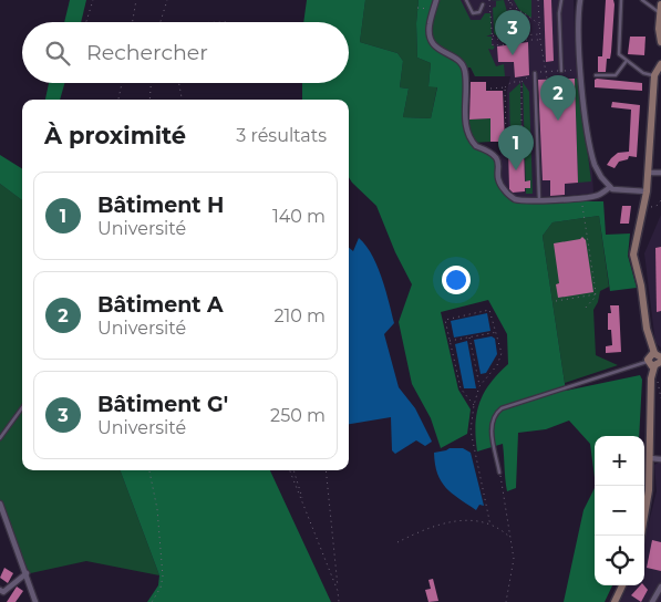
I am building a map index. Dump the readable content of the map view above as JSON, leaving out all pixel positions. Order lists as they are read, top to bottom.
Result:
{
  "page": {
    "pins": ["3", "2", "1"],
    "search": "Rechercher",
    "heading": ["À proximité", "3 résultats"],
    "list": [
      {
        "mark": "1",
        "name": "Bâtiment H",
        "note": "Université",
        "value": "140 m"
      },
      {
        "mark": "2",
        "name": "Bâtiment A",
        "note": "Université",
        "value": "210 m"
      },
      {
        "mark": "3",
        "name": "Bâtiment G'",
        "note": "Université",
        "value": "250 m"
      }
    ],
    "map_buttons": ["+", "−"]
  }
}
